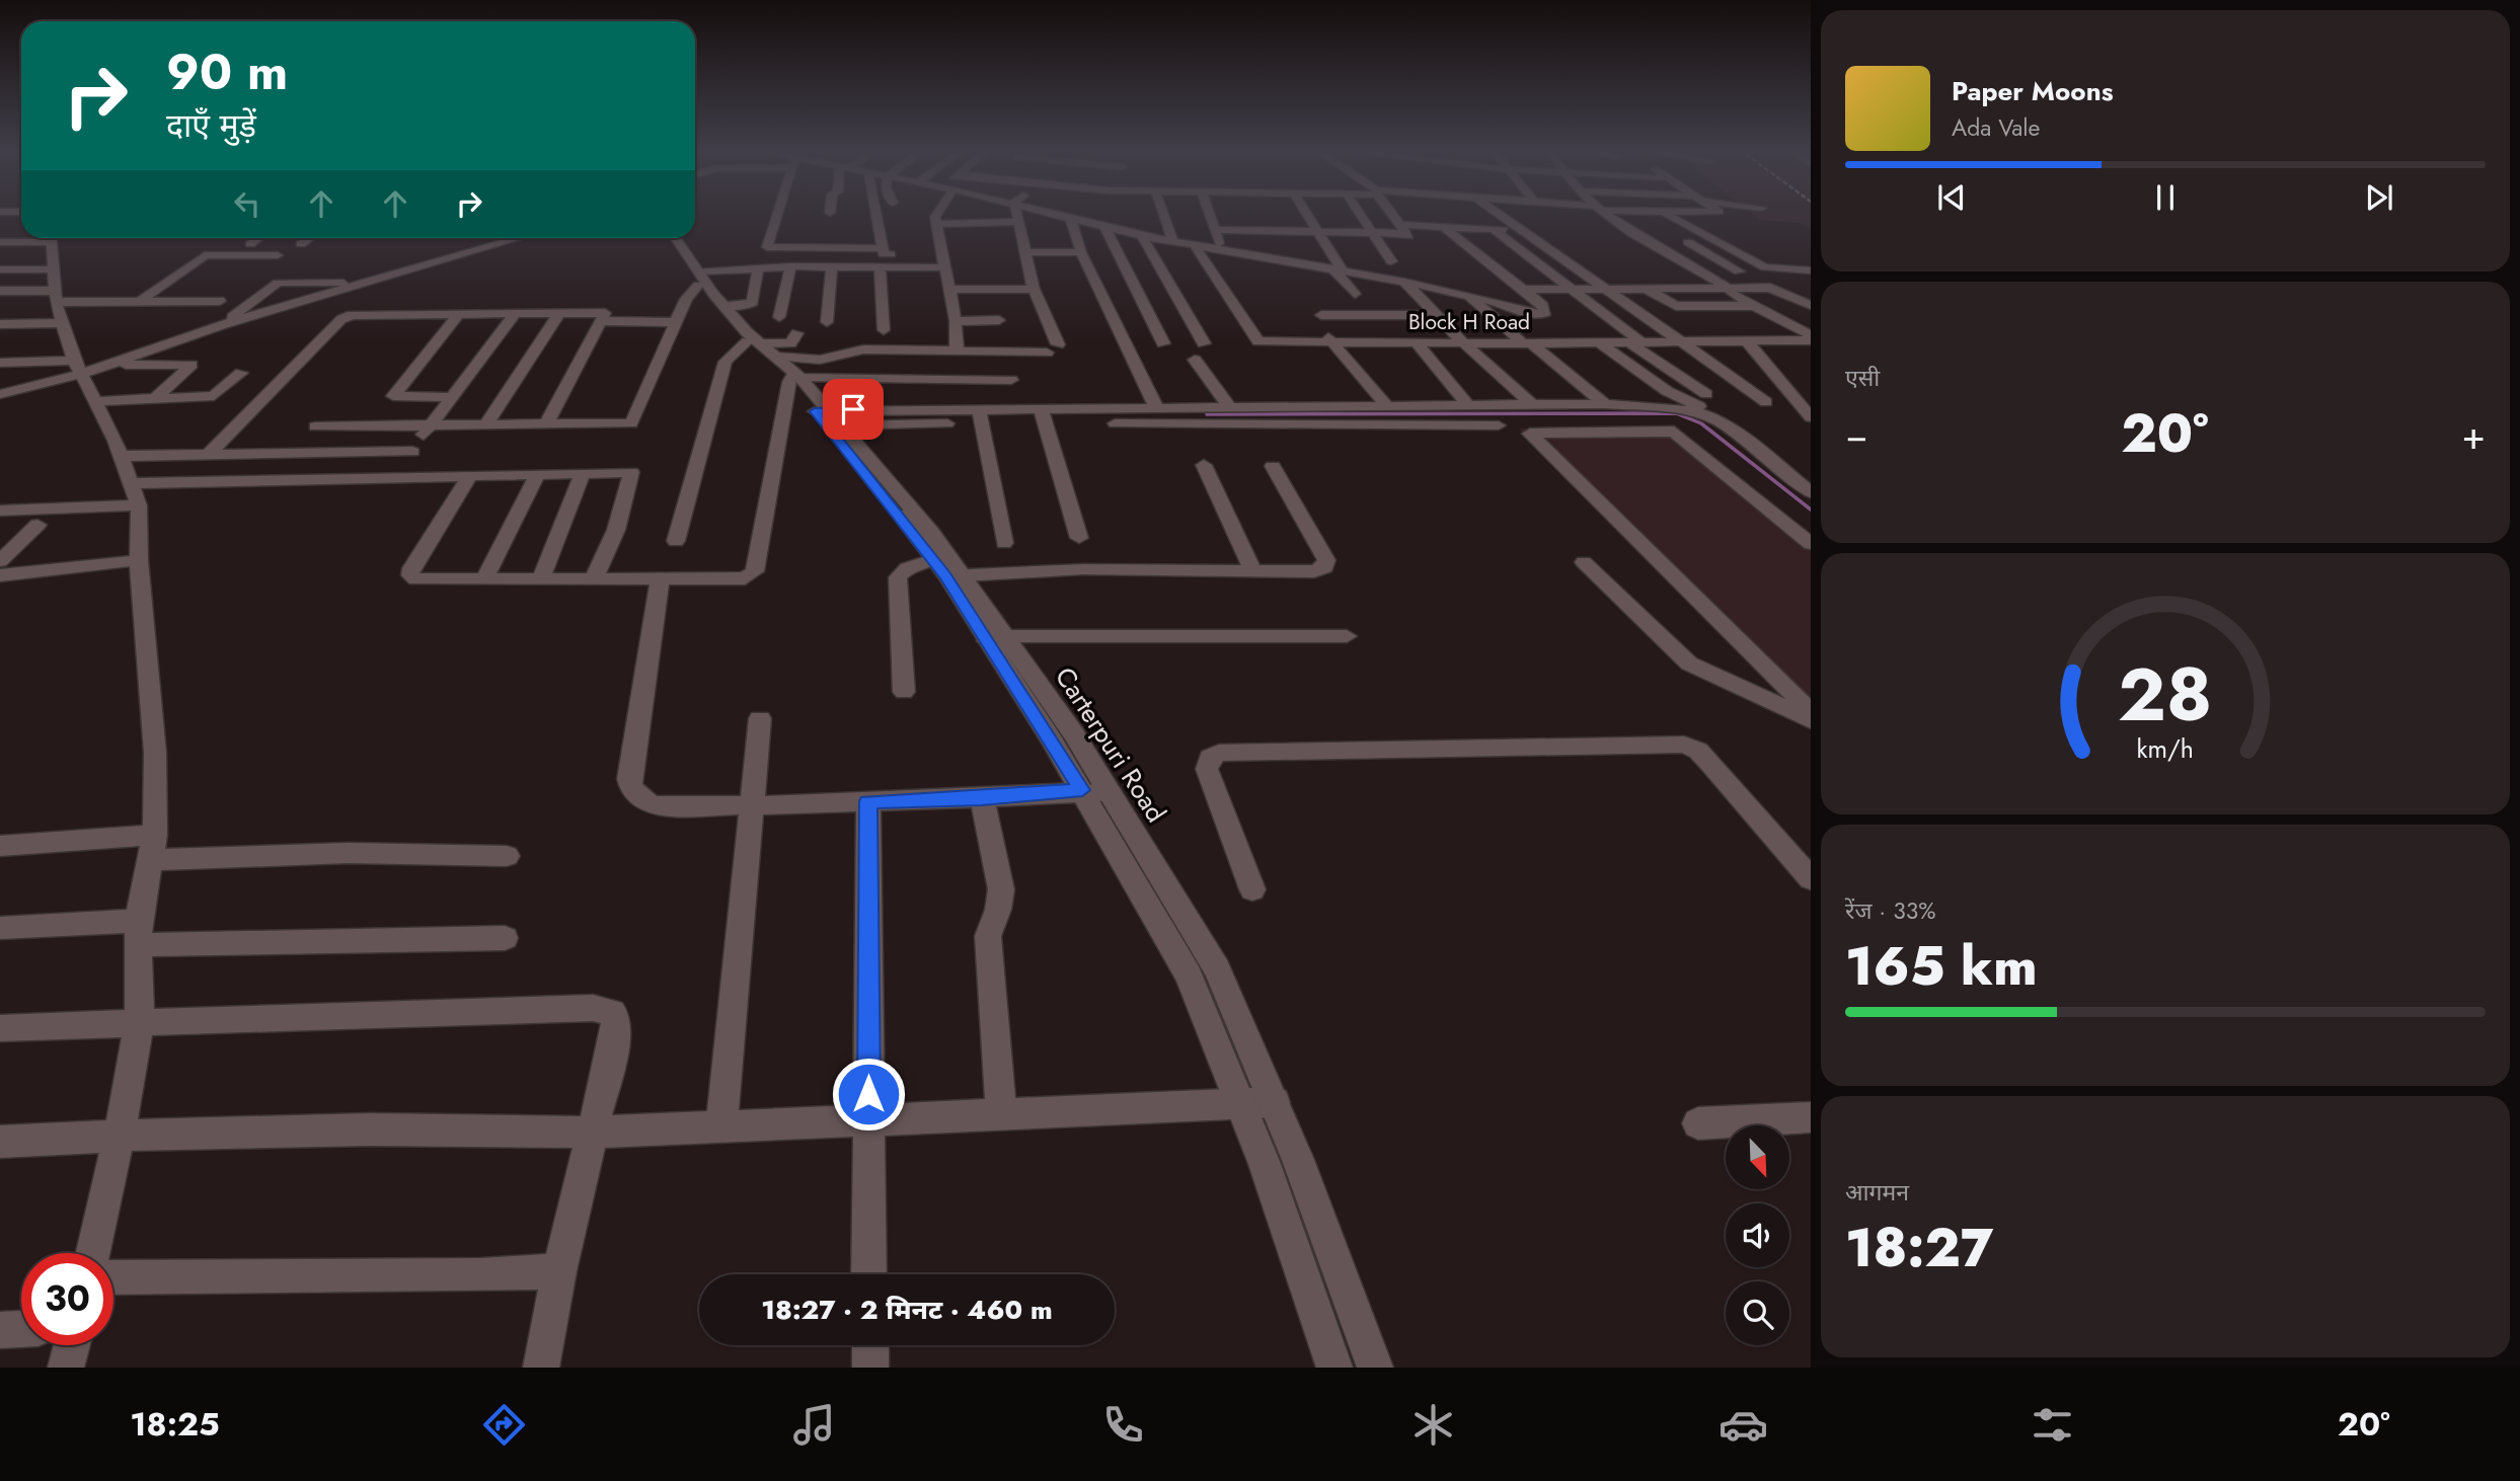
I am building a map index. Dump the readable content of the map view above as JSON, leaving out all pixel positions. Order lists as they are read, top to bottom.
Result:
{
  "streets": {
    "street": ["Block H Road", "Carterpuri Road"]
  },
  "north": "bottom right",
  "page": {
    "turn": ["90 m", "दाएँ मुड़ें"],
    "song": ["Paper Moons", "Ada Vale"],
    "tile": [
      "एसी",
      ["रेंज · 33%", "165 km"],
      ["आगमन", "18:27"]
    ],
    "heat": ["−", "20°", "+"],
    "limit": "30",
    "trip": "18:27 · 2 मिनट · 460 m",
    "tabs": ["18:25", "20°"],
    "gauge": ["28", "km/h"]
  }
}
